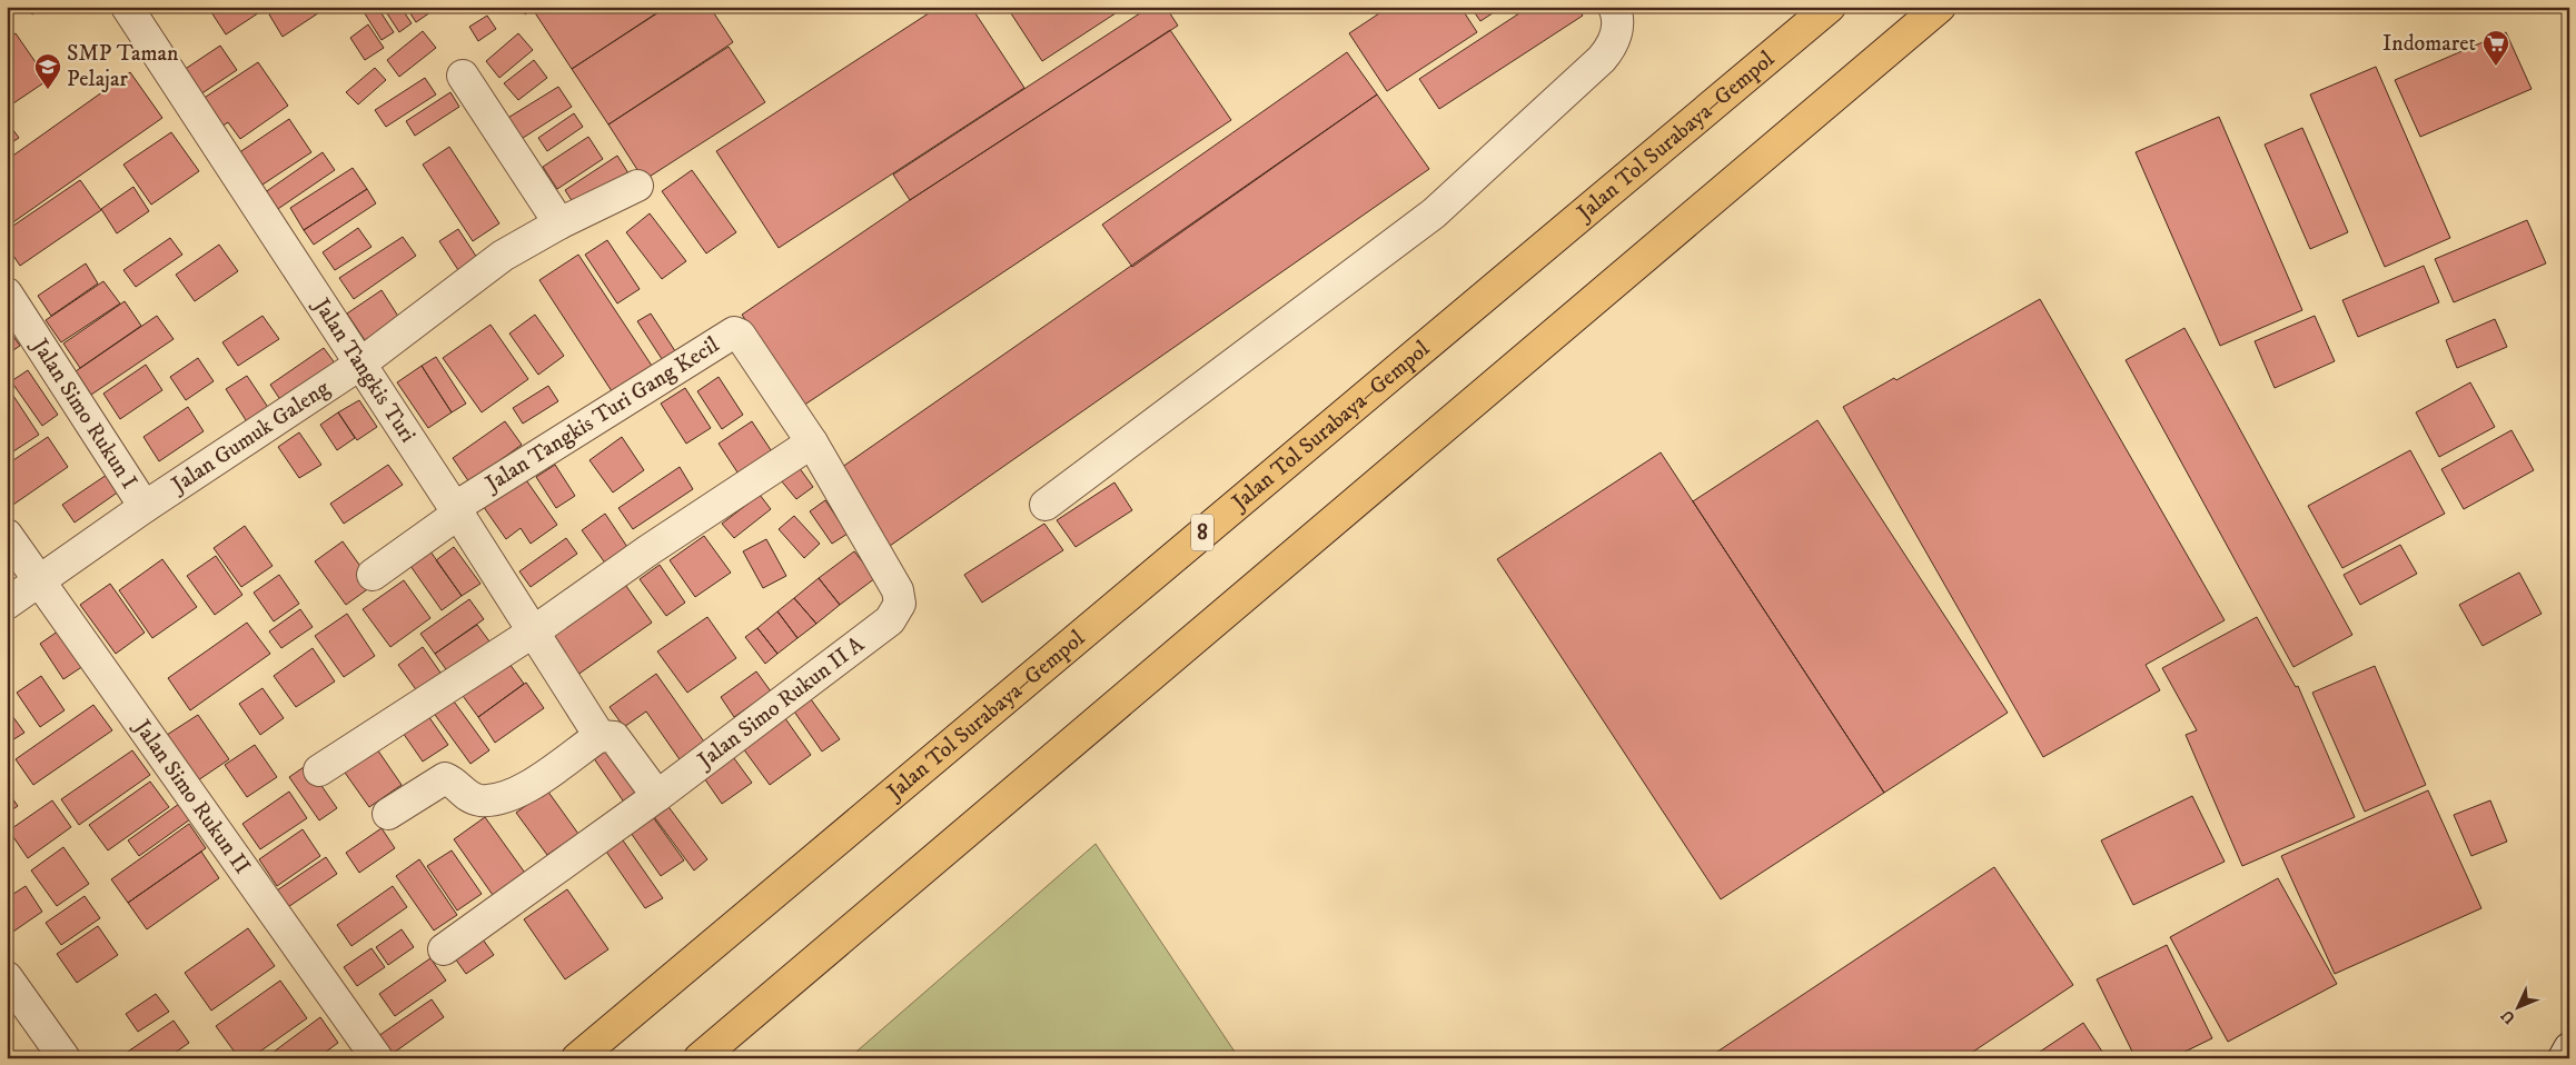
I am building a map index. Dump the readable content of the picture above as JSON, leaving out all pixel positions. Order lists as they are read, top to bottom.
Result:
{
  "streets": {
    "highway": ["Jalan Tol Surabaya–Gempol", "8"],
    "street": [
      "Jalan Tangkis Turi",
      "Jalan Simo Rukun I",
      "Jalan Tangkis Turi Gang Kecil",
      "Jalan Gumuk Galeng",
      "Jalan Simo Rukun II A",
      "Jalan Simo Rukun II"
    ]
  },
  "crossings": [
    ["Jalan Tangkis Turi", "Jalan Tangkis Turi Gang Kecil"],
    ["Jalan Tangkis Turi", "Jalan Gumuk Galeng"],
    ["Jalan Simo Rukun I", "Jalan Gumuk Galeng"],
    ["Jalan Tangkis Turi Gang Kecil", "Jalan Simo Rukun II A"],
    ["Jalan Gumuk Galeng", "Jalan Simo Rukun II"]
  ],
  "places": {
    "supermarket": ["Indomaret"],
    "school or university": ["SMP Taman Pelajar"]
  },
  "north": "bottom left"
}
